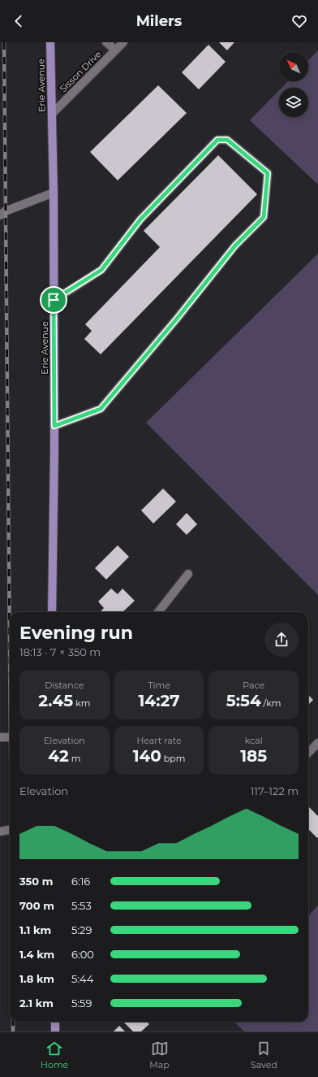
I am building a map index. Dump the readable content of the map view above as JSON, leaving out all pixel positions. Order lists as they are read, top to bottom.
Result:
{
  "streets": {
    "main road": ["Erie Avenue"],
    "street": ["Sisson Drive"]
  },
  "crossings": [
    ["Sisson Drive", "Erie Avenue"]
  ],
  "north": "top left",
  "page": {
    "header": "Milers",
    "heading": ["Evening run", "18:13 · 7 × 350 m"],
    "stats": [
      ["Distance", "2.45 km"],
      ["Time", "14:27"],
      ["Pace", "5:54 /km"],
      ["Elevation", "42 m"],
      ["Heart rate", "140 bpm"],
      ["kcal", "185"]
    ],
    "chart": ["Elevation", "117–122 m"],
    "list": [
      {
        "name": "350 m",
        "note": "6:16"
      },
      {
        "name": "700 m",
        "note": "5:53"
      },
      {
        "name": "1.1 km",
        "note": "5:29"
      },
      {
        "name": "1.4 km",
        "note": "6:00"
      },
      {
        "name": "1.8 km",
        "note": "5:44"
      },
      {
        "name": "2.1 km",
        "note": "5:59"
      }
    ],
    "tabs": ["Home", "Map", "Saved"]
  }
}
